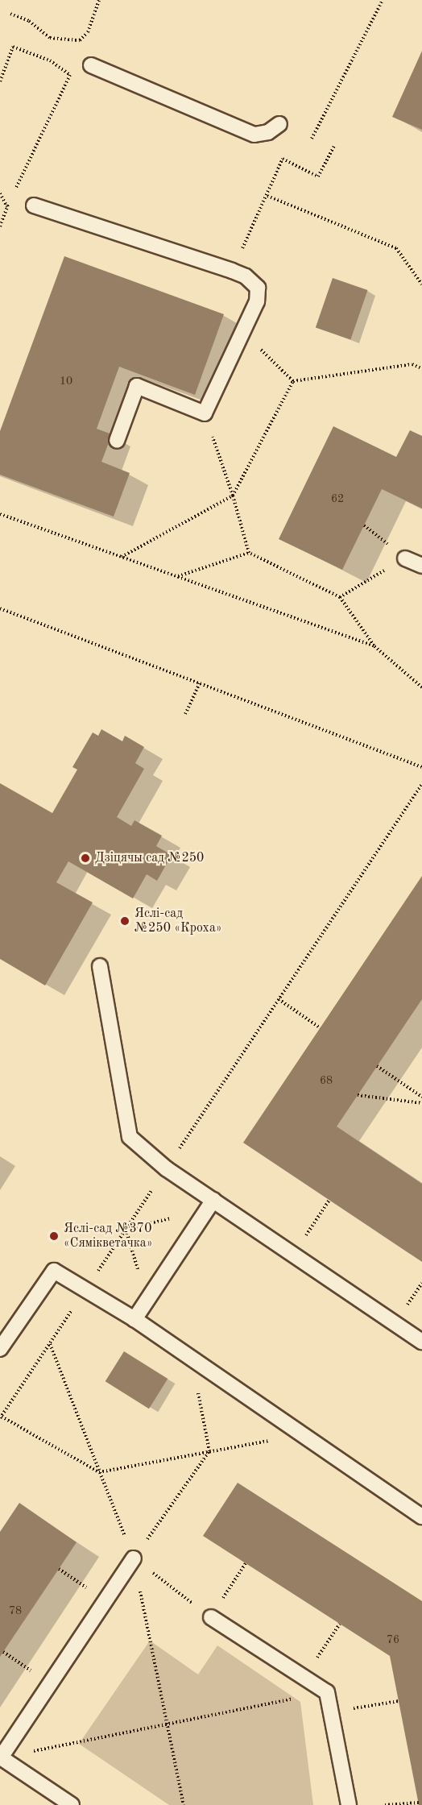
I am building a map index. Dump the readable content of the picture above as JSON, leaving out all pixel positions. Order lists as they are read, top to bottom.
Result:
{
  "places": ["Дзіцячы сад №250", "Яслі-сад №250 «Кроха»", "Яслі-сад №370 «Сямікветачка»"],
  "house_numbers": [
    "10",
    "62",
    "68",
    "78",
    "76"
  ]
}
